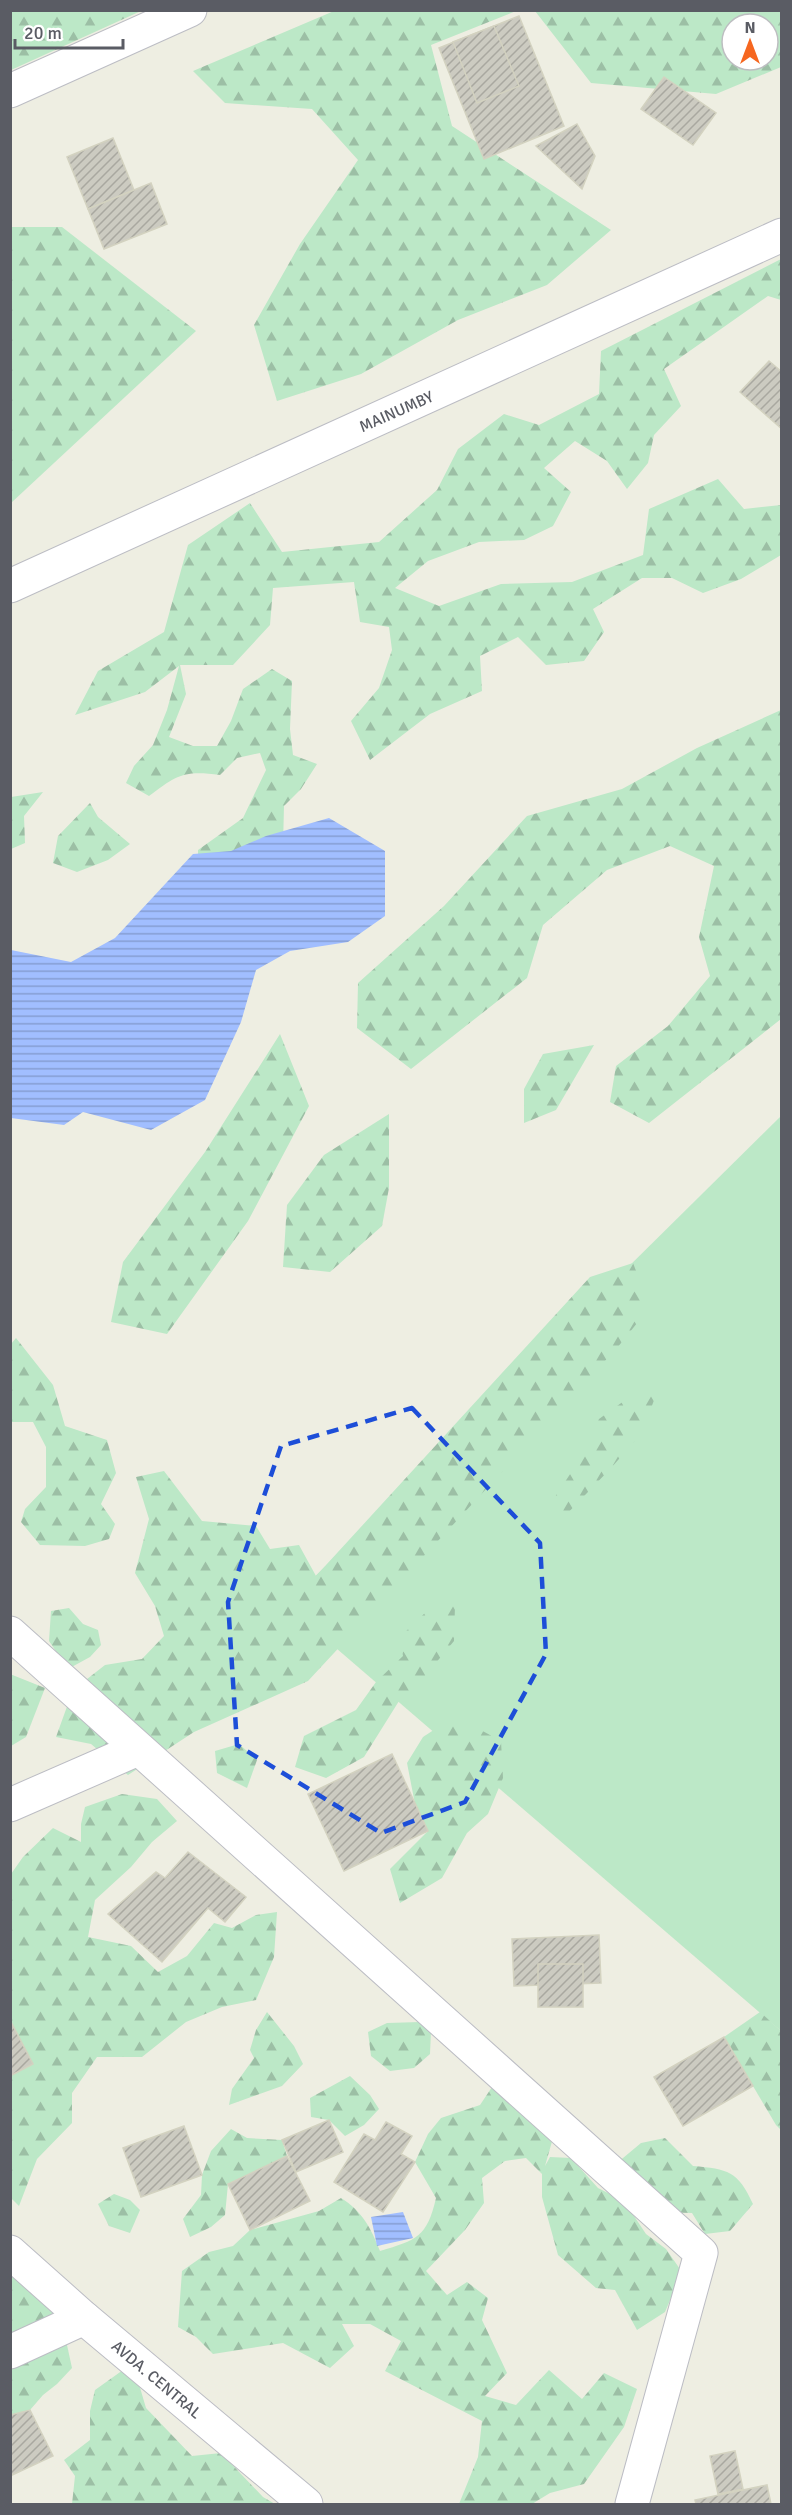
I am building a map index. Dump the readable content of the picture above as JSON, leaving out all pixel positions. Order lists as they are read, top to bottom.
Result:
{
  "streets": {
    "street": ["MAINUMBY", "AVDA. CENTRAL"]
  },
  "scale_bar": "20 m",
  "north": "top"
}
